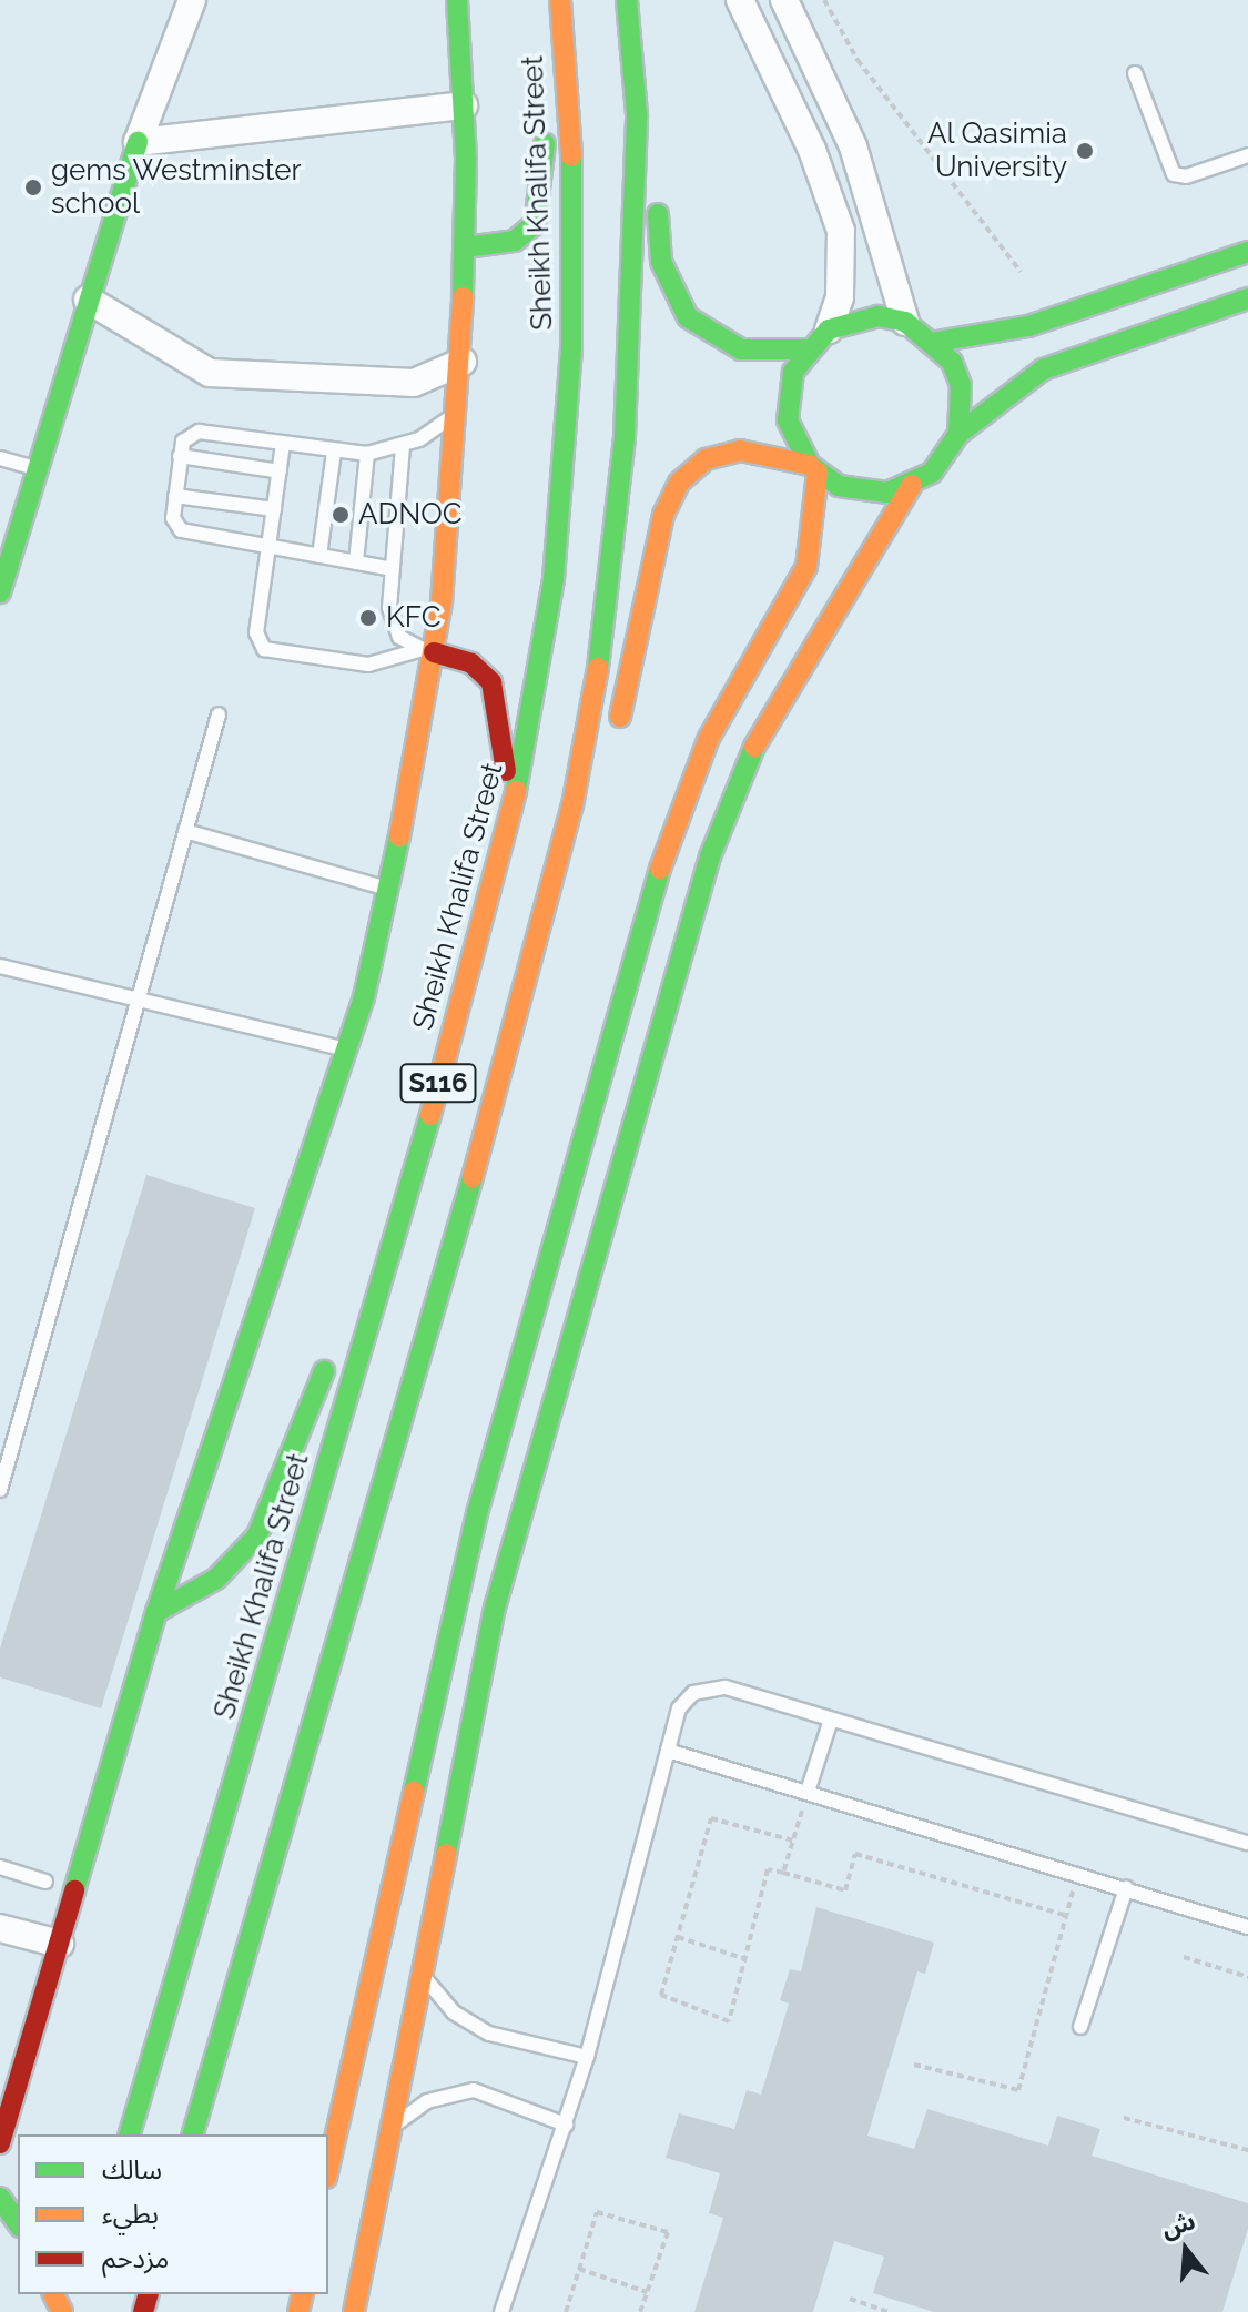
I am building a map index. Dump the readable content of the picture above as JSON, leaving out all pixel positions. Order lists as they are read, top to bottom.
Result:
{
  "streets": {
    "main road": ["Sheikh Khalifa Street", "S116"]
  },
  "places": [
    "Al Qasimia University",
    "gems Westminster school",
    "ADNOC",
    "KFC"
  ],
  "legend": ["سالك", "بطيء", "مزدحم"],
  "north": "top"
}
